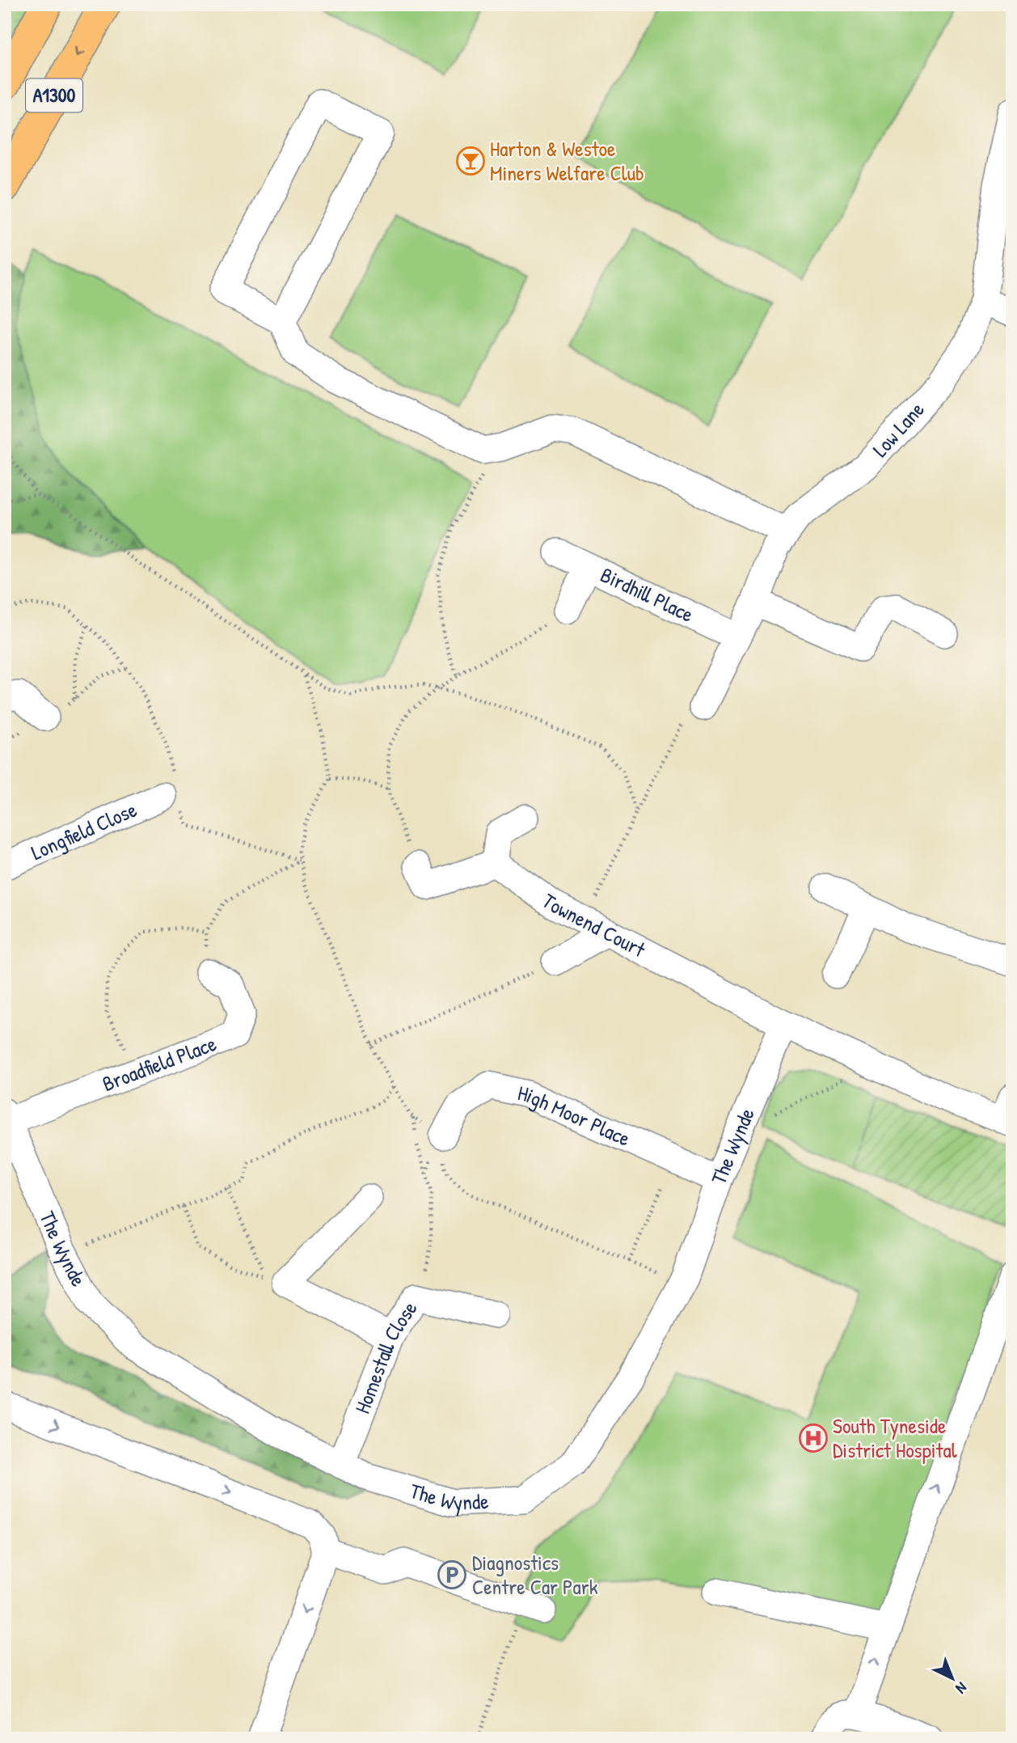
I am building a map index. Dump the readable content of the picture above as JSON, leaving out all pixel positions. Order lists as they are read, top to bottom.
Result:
{
  "streets": {
    "highway": ["A1300"],
    "street": [
      "Low Lane",
      "Birdhill Place",
      "Longfield Close",
      "Townend Court",
      "Broadfield Place",
      "High Moor Place",
      "The Wynde",
      "Homestall Close"
    ]
  },
  "crossings": [
    ["Low Lane", "Birdhill Place"],
    ["Townend Court", "The Wynde"],
    ["Broadfield Place", "The Wynde"],
    ["High Moor Place", "The Wynde"],
    ["The Wynde", "Homestall Close"]
  ],
  "places": {
    "bar": ["Harton & Westoe Miners Welfare Club"],
    "hospital": ["South Tyneside District Hospital"],
    "parking": ["Diagnostics Centre Car Park"]
  },
  "north": "bottom right"
}
